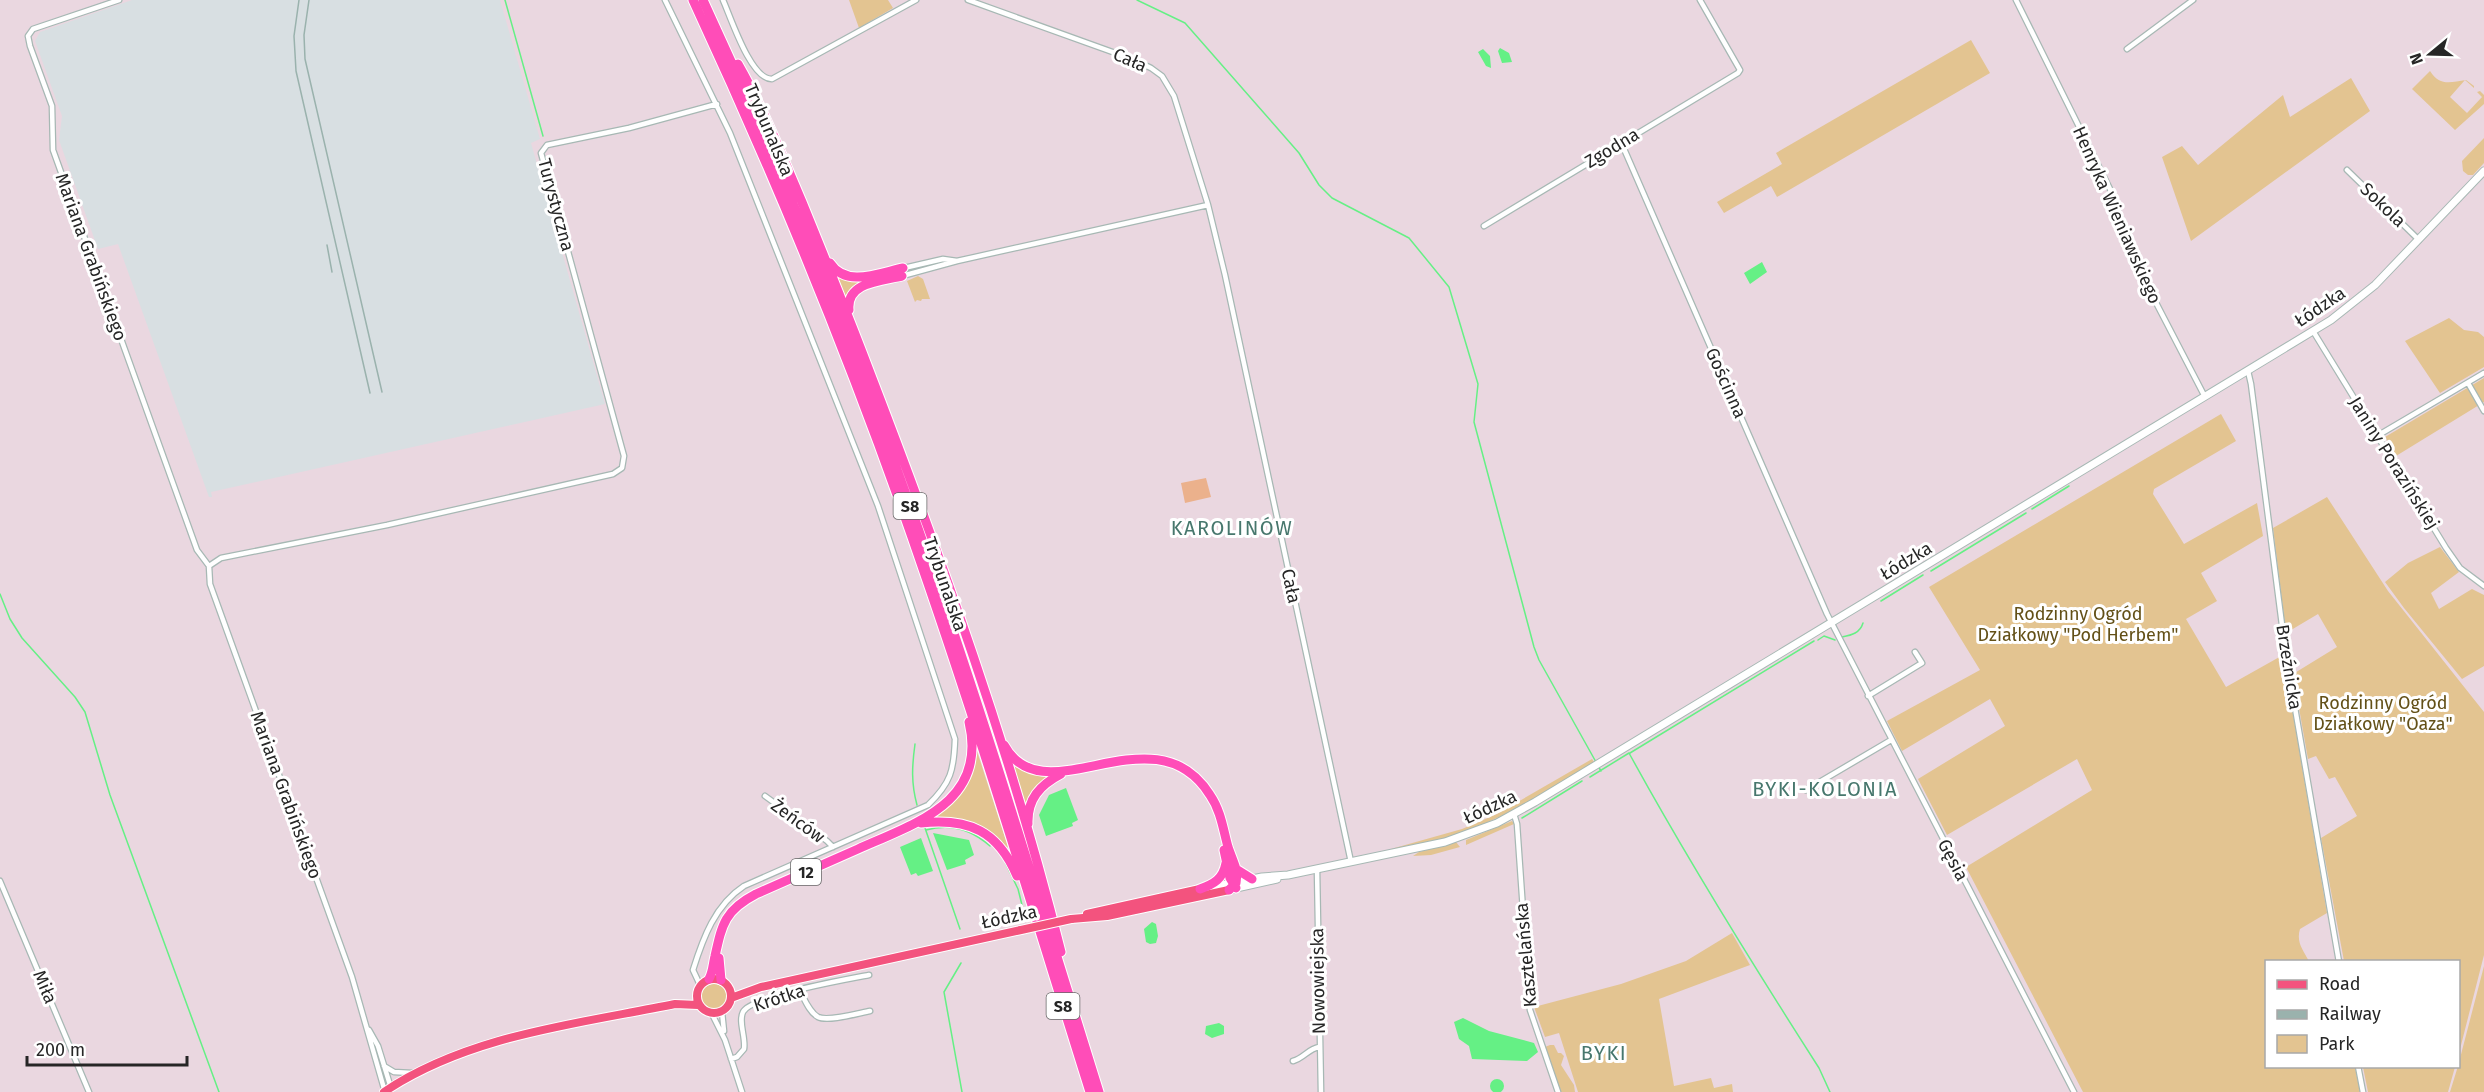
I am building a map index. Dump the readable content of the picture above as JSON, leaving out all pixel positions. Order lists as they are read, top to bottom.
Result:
{
  "streets": {
    "highway": ["Trybunalska", "S8", "12"],
    "main road": ["Łódzka"],
    "street": [
      "Cała",
      "Zgodna",
      "Turystyczna",
      "Sokola",
      "Henryka Wieniawskiego",
      "Mariana Grabińskiego",
      "Gościnna",
      "Janiny Porazińskiej",
      "Brzeźnicka",
      "Żeńców",
      "Gęsia",
      "Kasztelańska",
      "Nowowiejska",
      "Miła",
      "Krótka"
    ]
  },
  "crossings": [
    ["Cała", "Łódzka"],
    ["Trybunalska", "12"],
    ["Zgodna", "Gościnna"],
    ["Turystyczna", "Mariana Grabińskiego"],
    ["Sokola", "Łódzka"],
    ["Henryka Wieniawskiego", "Łódzka"],
    ["Łódzka", "Gościnna"],
    ["Łódzka", "Janiny Porazińskiej"],
    ["Łódzka", "Brzeźnicka"],
    ["Łódzka", "Gęsia"],
    ["Łódzka", "Kasztelańska"],
    ["Łódzka", "Nowowiejska"],
    ["Gościnna", "Gęsia"],
    ["Żeńców", "12"]
  ],
  "districts": ["KAROLINÓW", "BYKI-KOLONIA", "BYKI"],
  "parks": ["Rodzinny Ogród Działkowy \"Pod Herbem\"", "Rodzinny Ogród Działkowy \"Oaza\""],
  "legend": ["Road", "Railway", "Park"],
  "scale_bar": "200 m",
  "north": "left"
}
